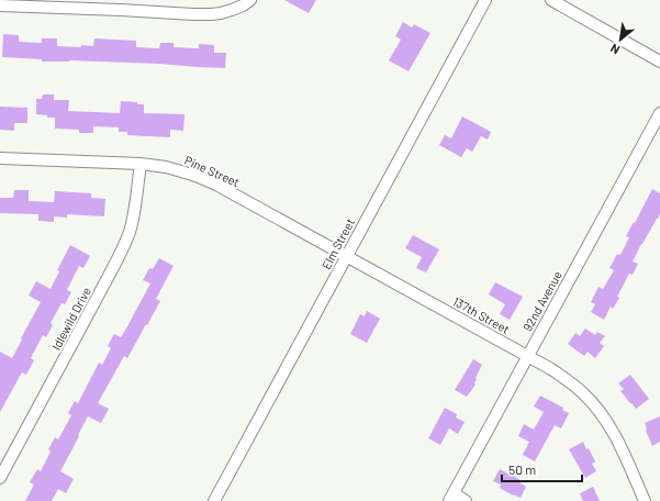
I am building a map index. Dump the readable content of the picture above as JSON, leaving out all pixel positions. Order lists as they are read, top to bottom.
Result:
{
  "streets": {
    "street": [
      "Pine Street",
      "Elm Street",
      "92nd Avenue",
      "137th Street",
      "Idlewild Drive"
    ]
  },
  "crossings": [
    ["Pine Street", "Elm Street"],
    ["Pine Street", "137th Street"],
    ["Pine Street", "Idlewild Drive"],
    ["Elm Street", "137th Street"],
    ["92nd Avenue", "137th Street"]
  ],
  "scale_bar": "50 m",
  "north": "bottom left"
}
